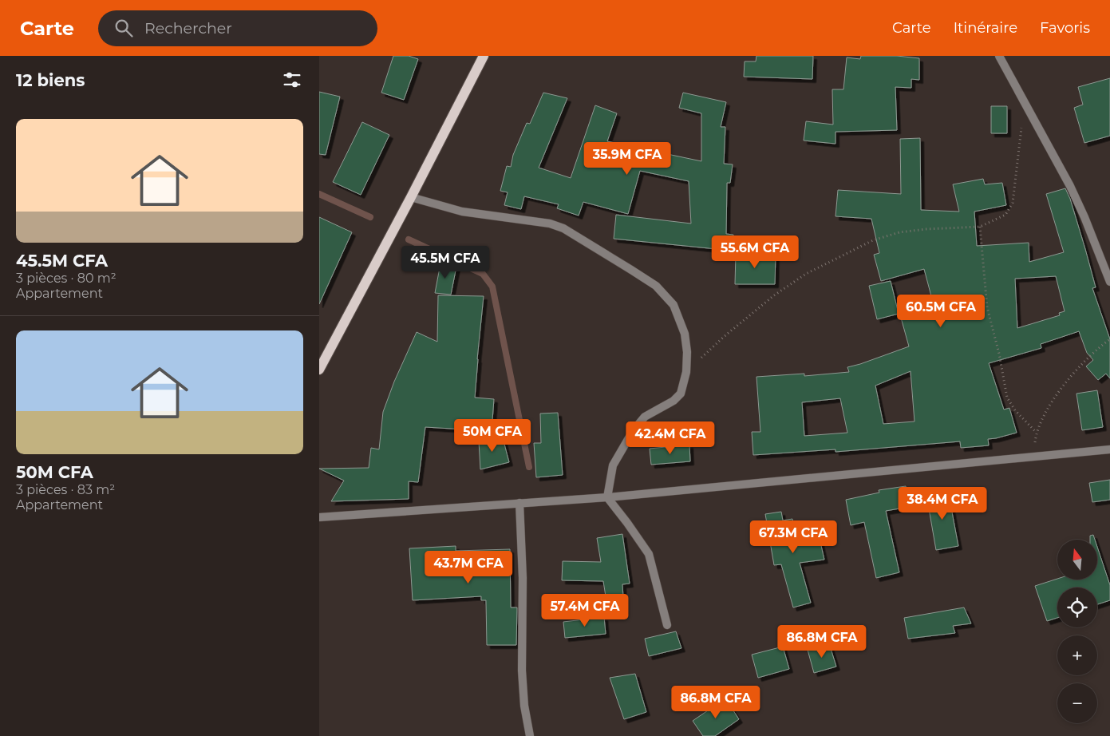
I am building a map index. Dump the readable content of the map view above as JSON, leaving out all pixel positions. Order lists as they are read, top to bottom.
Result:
{
  "north": "top",
  "page": {
    "header": "Carte",
    "search": "Rechercher",
    "nav": ["Carte", "Itinéraire", "Favoris"],
    "heading": "12 biens",
    "list": [
      {
        "name": "45.5M CFA",
        "note": "3 pièces · 80 m² · Appartement"
      },
      {
        "name": "50M CFA",
        "note": "3 pièces · 83 m² · Appartement"
      }
    ],
    "price": [
      "35.9M CFA",
      "55.6M CFA",
      "45.5M CFA",
      "60.5M CFA",
      "50M CFA",
      "42.4M CFA",
      "38.4M CFA",
      "67.3M CFA",
      "43.7M CFA",
      "57.4M CFA",
      "86.8M CFA",
      "86.8M CFA"
    ],
    "map_buttons": ["+", "−"]
  }
}
